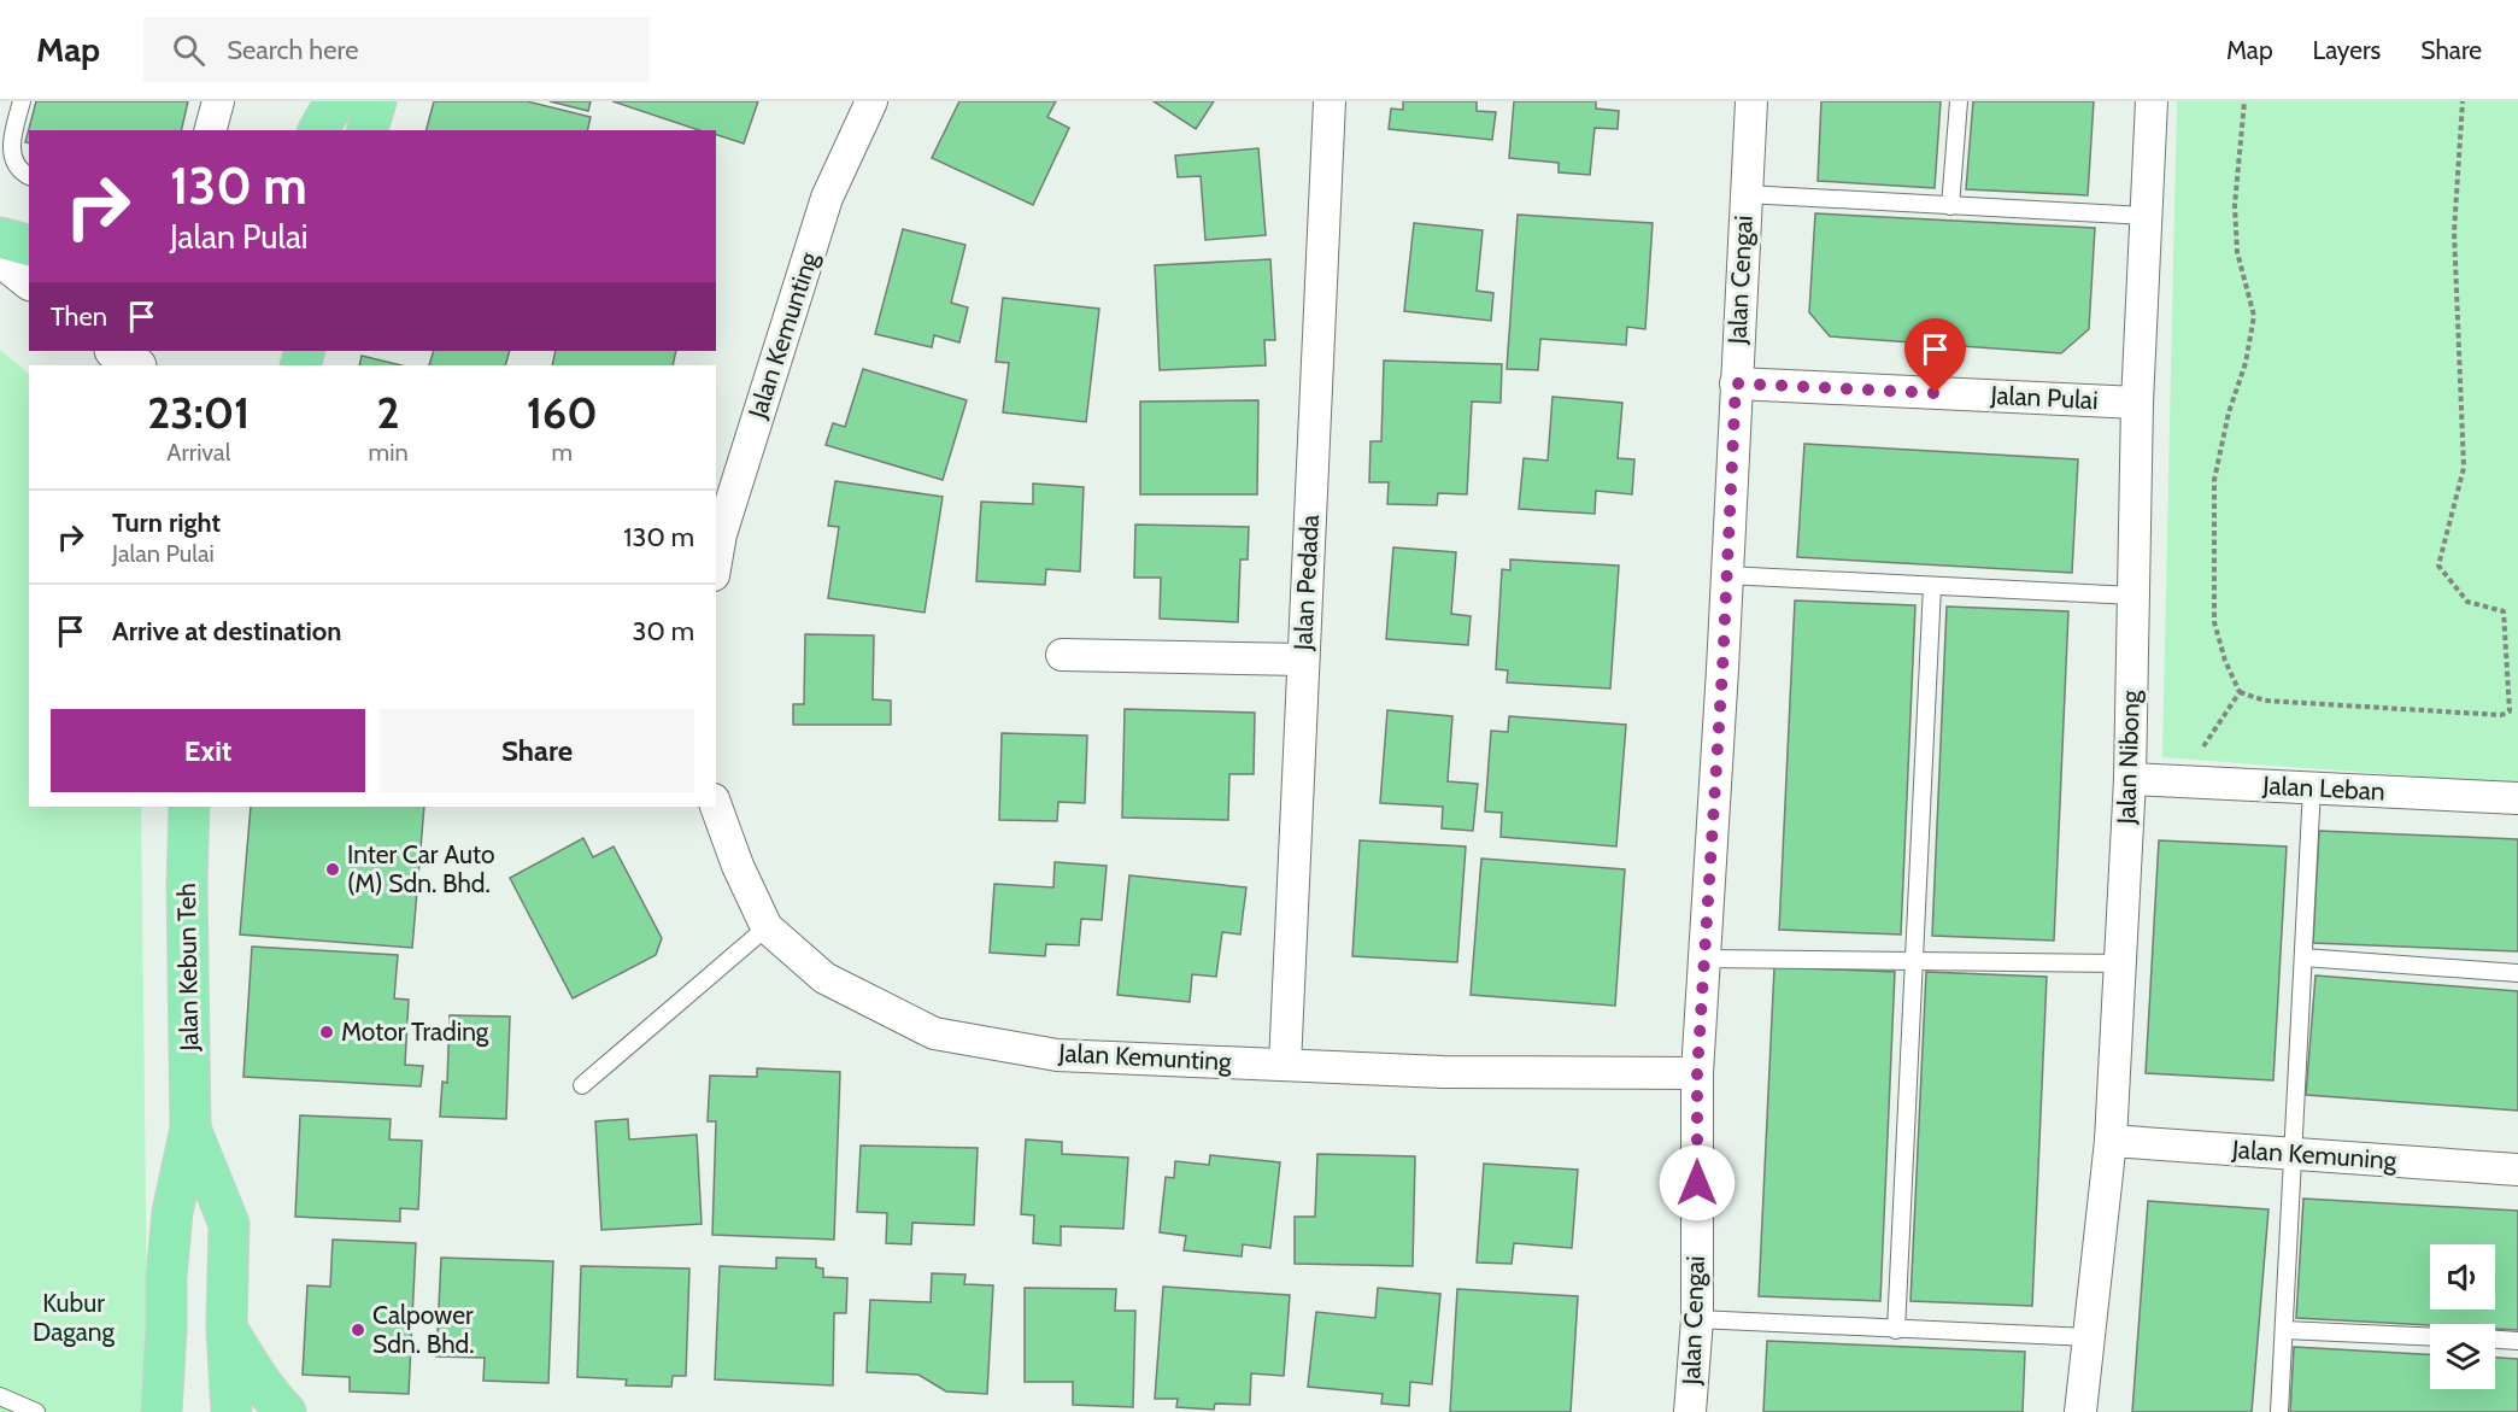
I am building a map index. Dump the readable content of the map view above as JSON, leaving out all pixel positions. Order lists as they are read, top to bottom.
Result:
{
  "streets": {
    "main road": ["Jalan Kebun Teh"],
    "street": [
      "Jalan Cengai",
      "Jalan Kemunting",
      "Jalan Pulai",
      "Jalan Pedada",
      "Jalan Nibong",
      "Jalan Leban",
      "Jalan Kemuning"
    ]
  },
  "crossings": [
    ["Jalan Cengai", "Jalan Kemunting"],
    ["Jalan Cengai", "Jalan Pulai"],
    ["Jalan Kemunting", "Jalan Pedada"],
    ["Jalan Pulai", "Jalan Nibong"],
    ["Jalan Nibong", "Jalan Leban"],
    ["Jalan Nibong", "Jalan Kemuning"]
  ],
  "parks": ["Kubur Dagang"],
  "places": ["Inter Car Auto (M) Sdn. Bhd.", "Motor Trading", "Calpower Sdn. Bhd."],
  "page": {
    "header": "Map",
    "search": "Search here",
    "nav": ["Map", "Layers", "Share"],
    "turn": ["130 m", "Jalan Pulai"],
    "then": "Then",
    "eta": [
      "23:01",
      "Arrival",
      "2",
      "min",
      "160",
      "m"
    ],
    "list": [
      {
        "name": "Turn right",
        "note": "Jalan Pulai",
        "value": "130 m"
      },
      {
        "name": "Arrive at destination",
        "value": "30 m"
      }
    ],
    "buttons": ["Exit", "Share"]
  }
}
